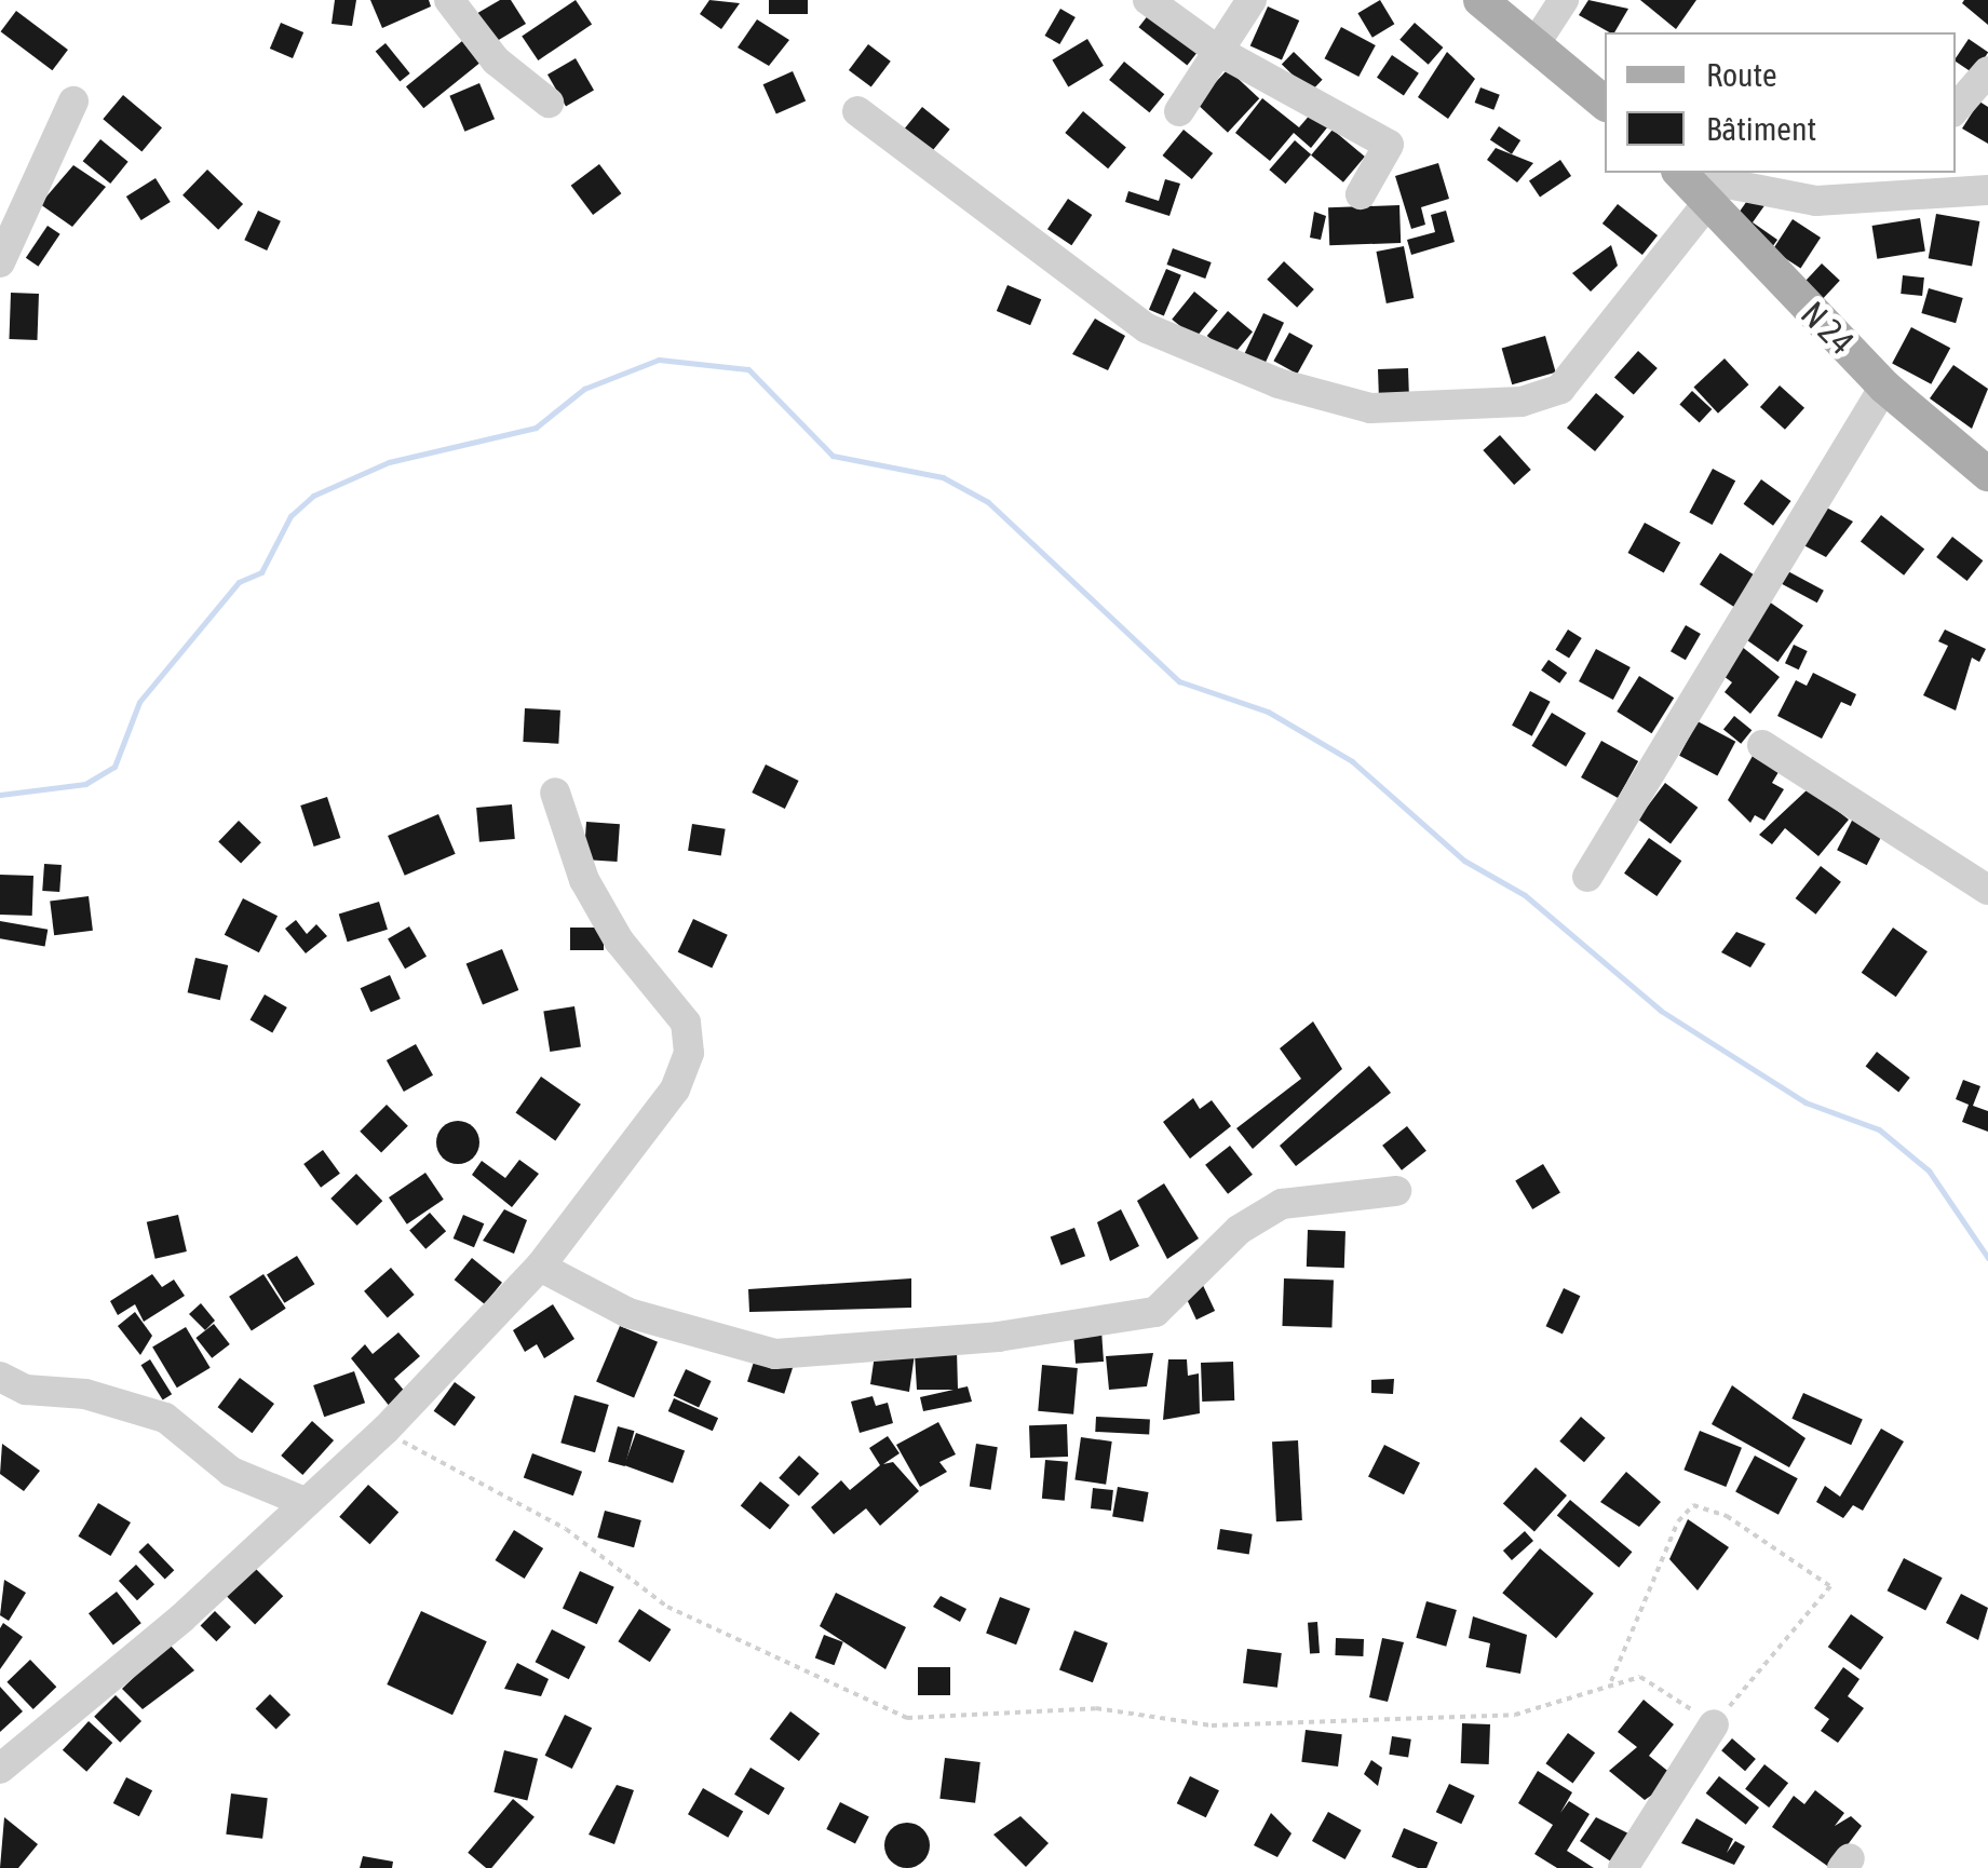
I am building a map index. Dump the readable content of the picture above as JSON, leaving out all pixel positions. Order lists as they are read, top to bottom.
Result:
{
  "streets": {
    "main road": ["N 24"]
  },
  "legend": ["Route", "Bâtiment"]
}
